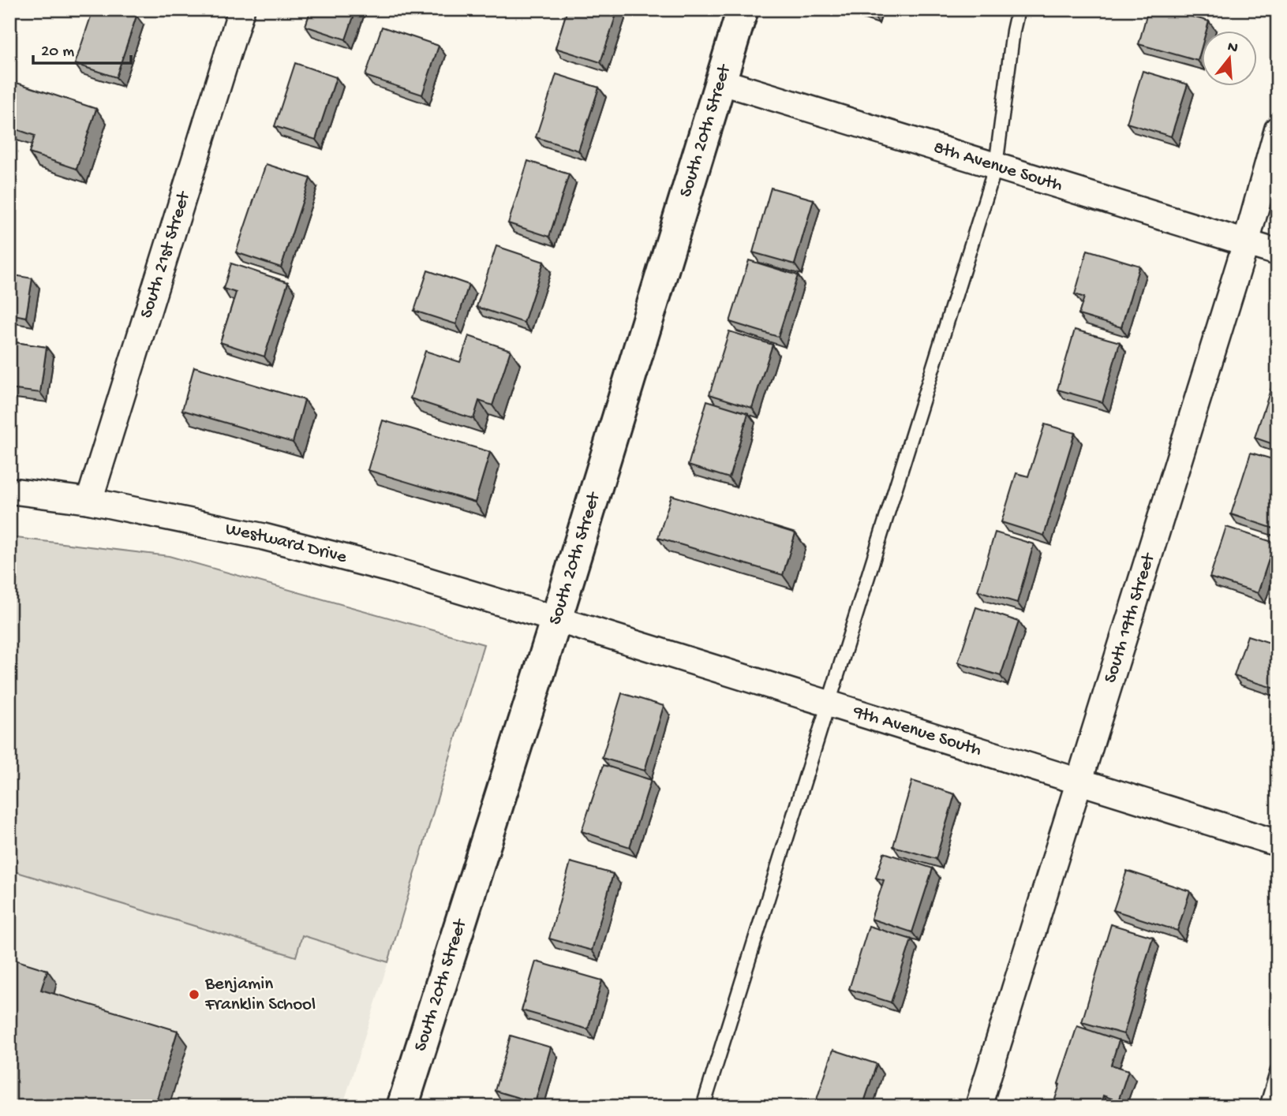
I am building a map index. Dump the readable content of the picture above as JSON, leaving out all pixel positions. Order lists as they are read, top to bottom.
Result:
{
  "streets": {
    "street": [
      "South 20th Street",
      "8th Avenue South",
      "South 21st Street",
      "Westward Drive",
      "South 19th Street",
      "9th Avenue South"
    ]
  },
  "crossings": [
    ["South 20th Street", "8th Avenue South"],
    ["South 20th Street", "Westward Drive"],
    ["South 20th Street", "9th Avenue South"],
    ["8th Avenue South", "South 19th Street"],
    ["South 21st Street", "Westward Drive"],
    ["Westward Drive", "9th Avenue South"],
    ["South 19th Street", "9th Avenue South"]
  ],
  "places": ["Benjamin Franklin School"],
  "scale_bar": "20 m",
  "north": "top"
}
